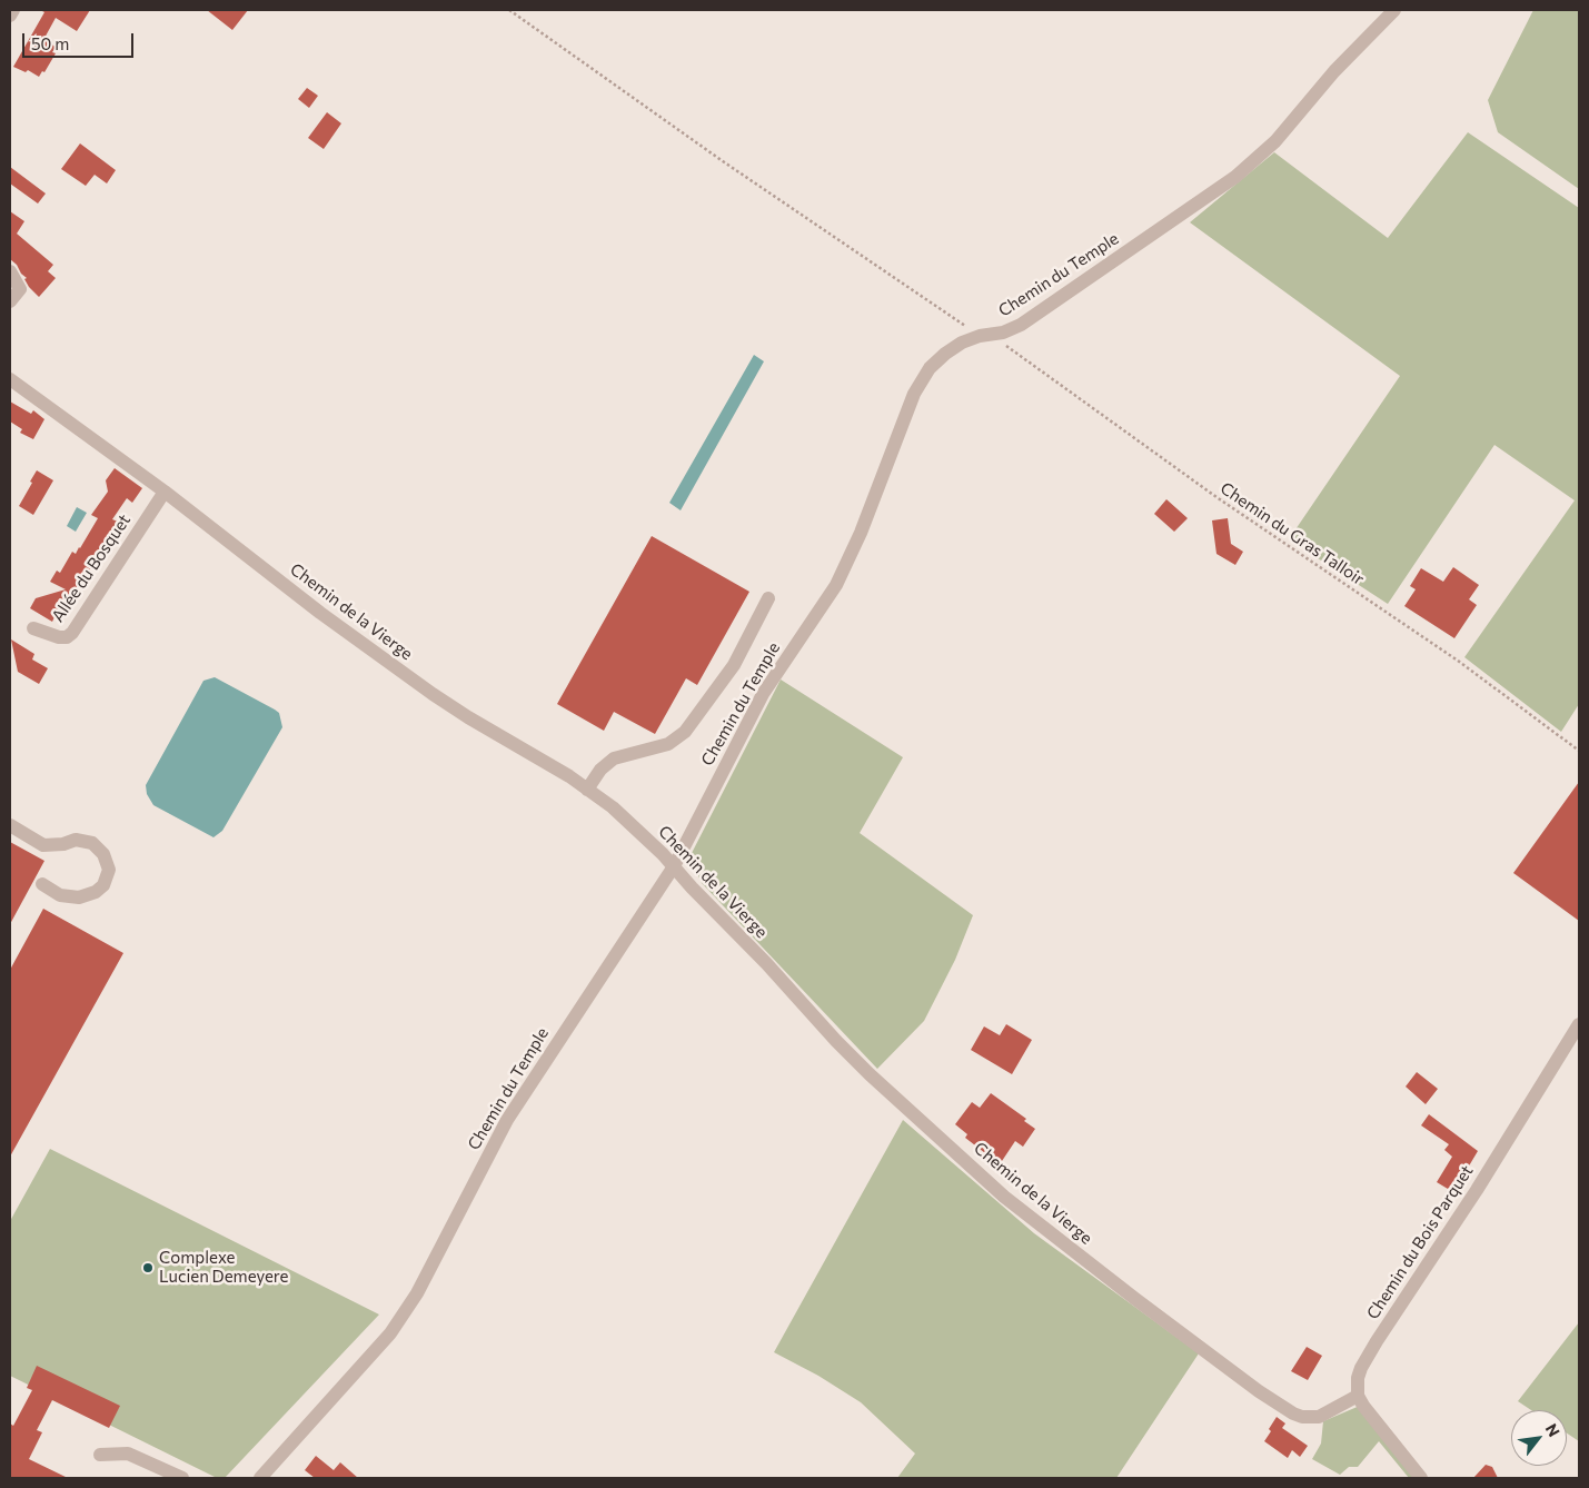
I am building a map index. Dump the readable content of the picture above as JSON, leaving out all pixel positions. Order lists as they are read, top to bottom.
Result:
{
  "streets": {
    "street": [
      "Chemin du Temple",
      "Allée du Bosquet",
      "Chemin de la Vierge",
      "Chemin du Bois Parquet"
    ],
    "path": ["Chemin du Gras Talloir"]
  },
  "crossings": [
    ["Chemin du Temple", "Chemin du Gras Talloir"],
    ["Chemin du Temple", "Chemin de la Vierge"],
    ["Allée du Bosquet", "Chemin de la Vierge"],
    ["Chemin de la Vierge", "Chemin du Bois Parquet"]
  ],
  "places": ["Complexe Lucien Demeyere"],
  "scale_bar": "50 m",
  "north": "top right"
}
